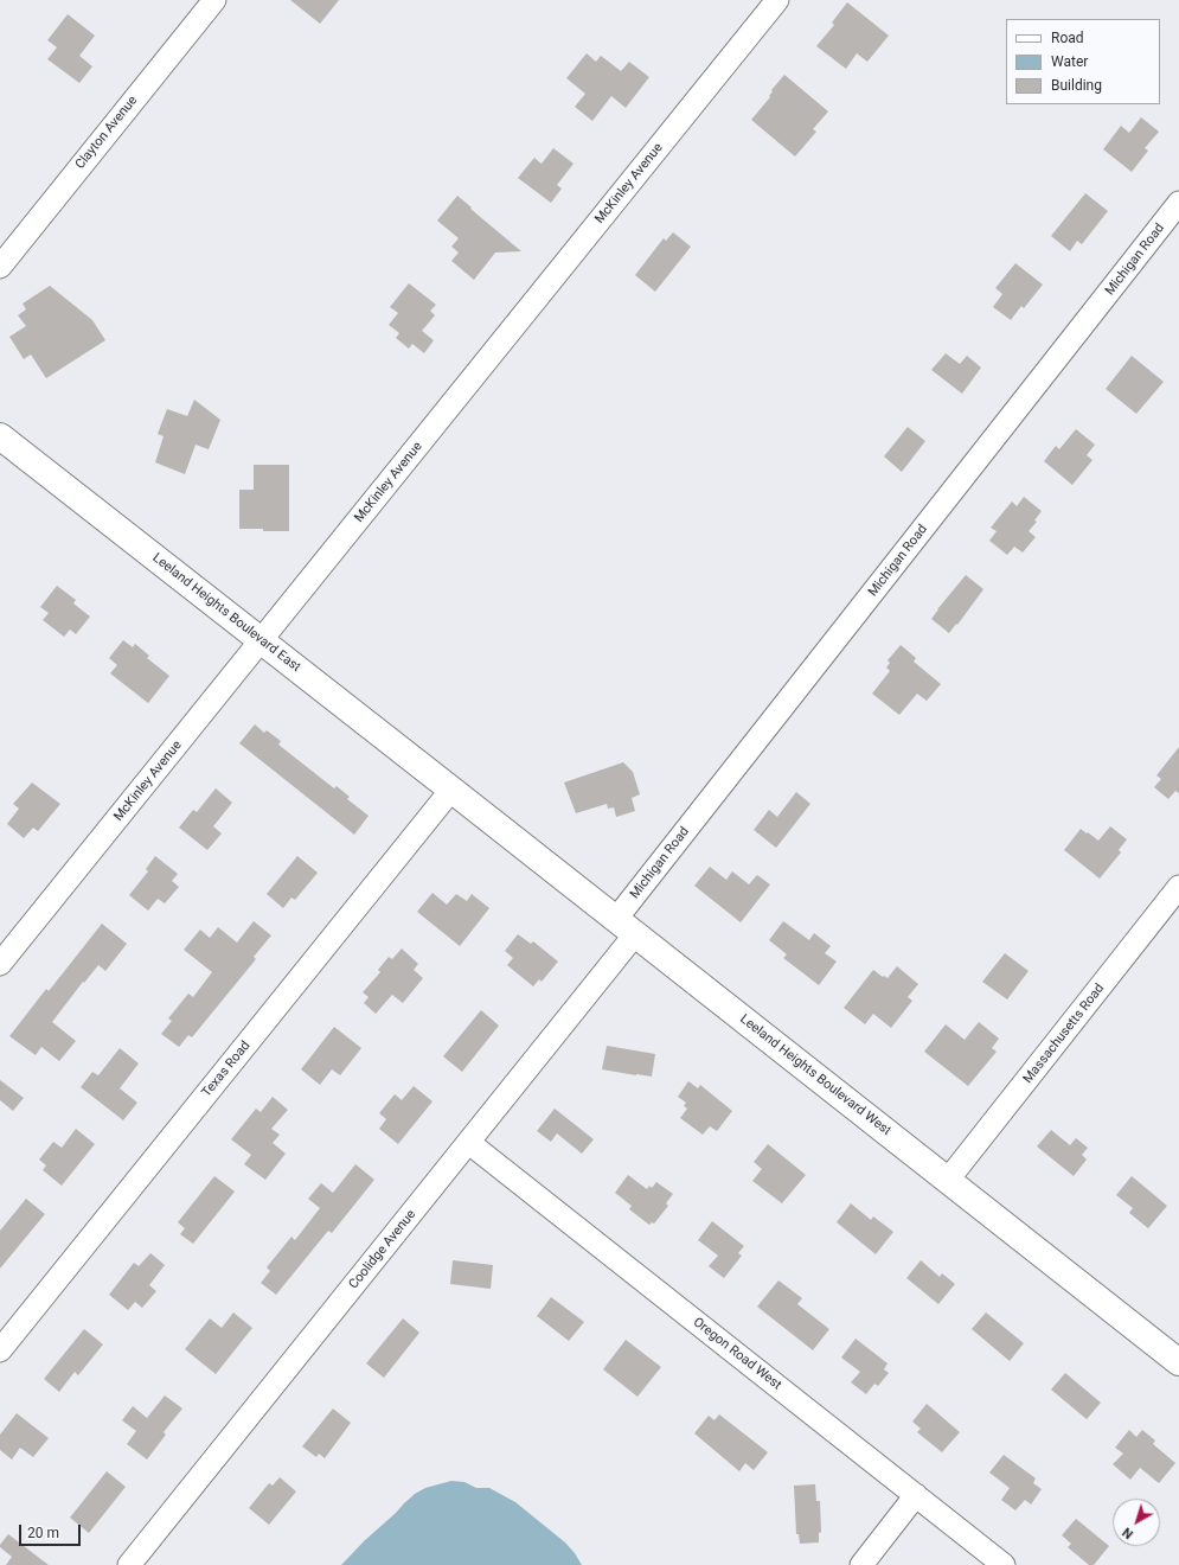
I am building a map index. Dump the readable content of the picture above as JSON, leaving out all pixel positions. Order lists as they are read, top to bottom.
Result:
{
  "streets": {
    "main road": ["Leeland Heights Boulevard East", "Leeland Heights Boulevard West"],
    "street": [
      "Clayton Avenue",
      "McKinley Avenue",
      "Michigan Road",
      "Massachusetts Road",
      "Texas Road",
      "Coolidge Avenue",
      "Oregon Road West"
    ]
  },
  "crossings": [
    ["McKinley Avenue", "Leeland Heights Boulevard East"],
    ["Michigan Road", "Leeland Heights Boulevard West"],
    ["Michigan Road", "Coolidge Avenue"],
    ["Leeland Heights Boulevard East", "Texas Road"],
    ["Leeland Heights Boulevard East", "Leeland Heights Boulevard West"],
    ["Massachusetts Road", "Leeland Heights Boulevard West"],
    ["Texas Road", "Leeland Heights Boulevard West"],
    ["Leeland Heights Boulevard West", "Coolidge Avenue"],
    ["Coolidge Avenue", "Oregon Road West"]
  ],
  "legend": ["Road", "Water", "Building"],
  "scale_bar": "20 m",
  "north": "bottom left"
}
